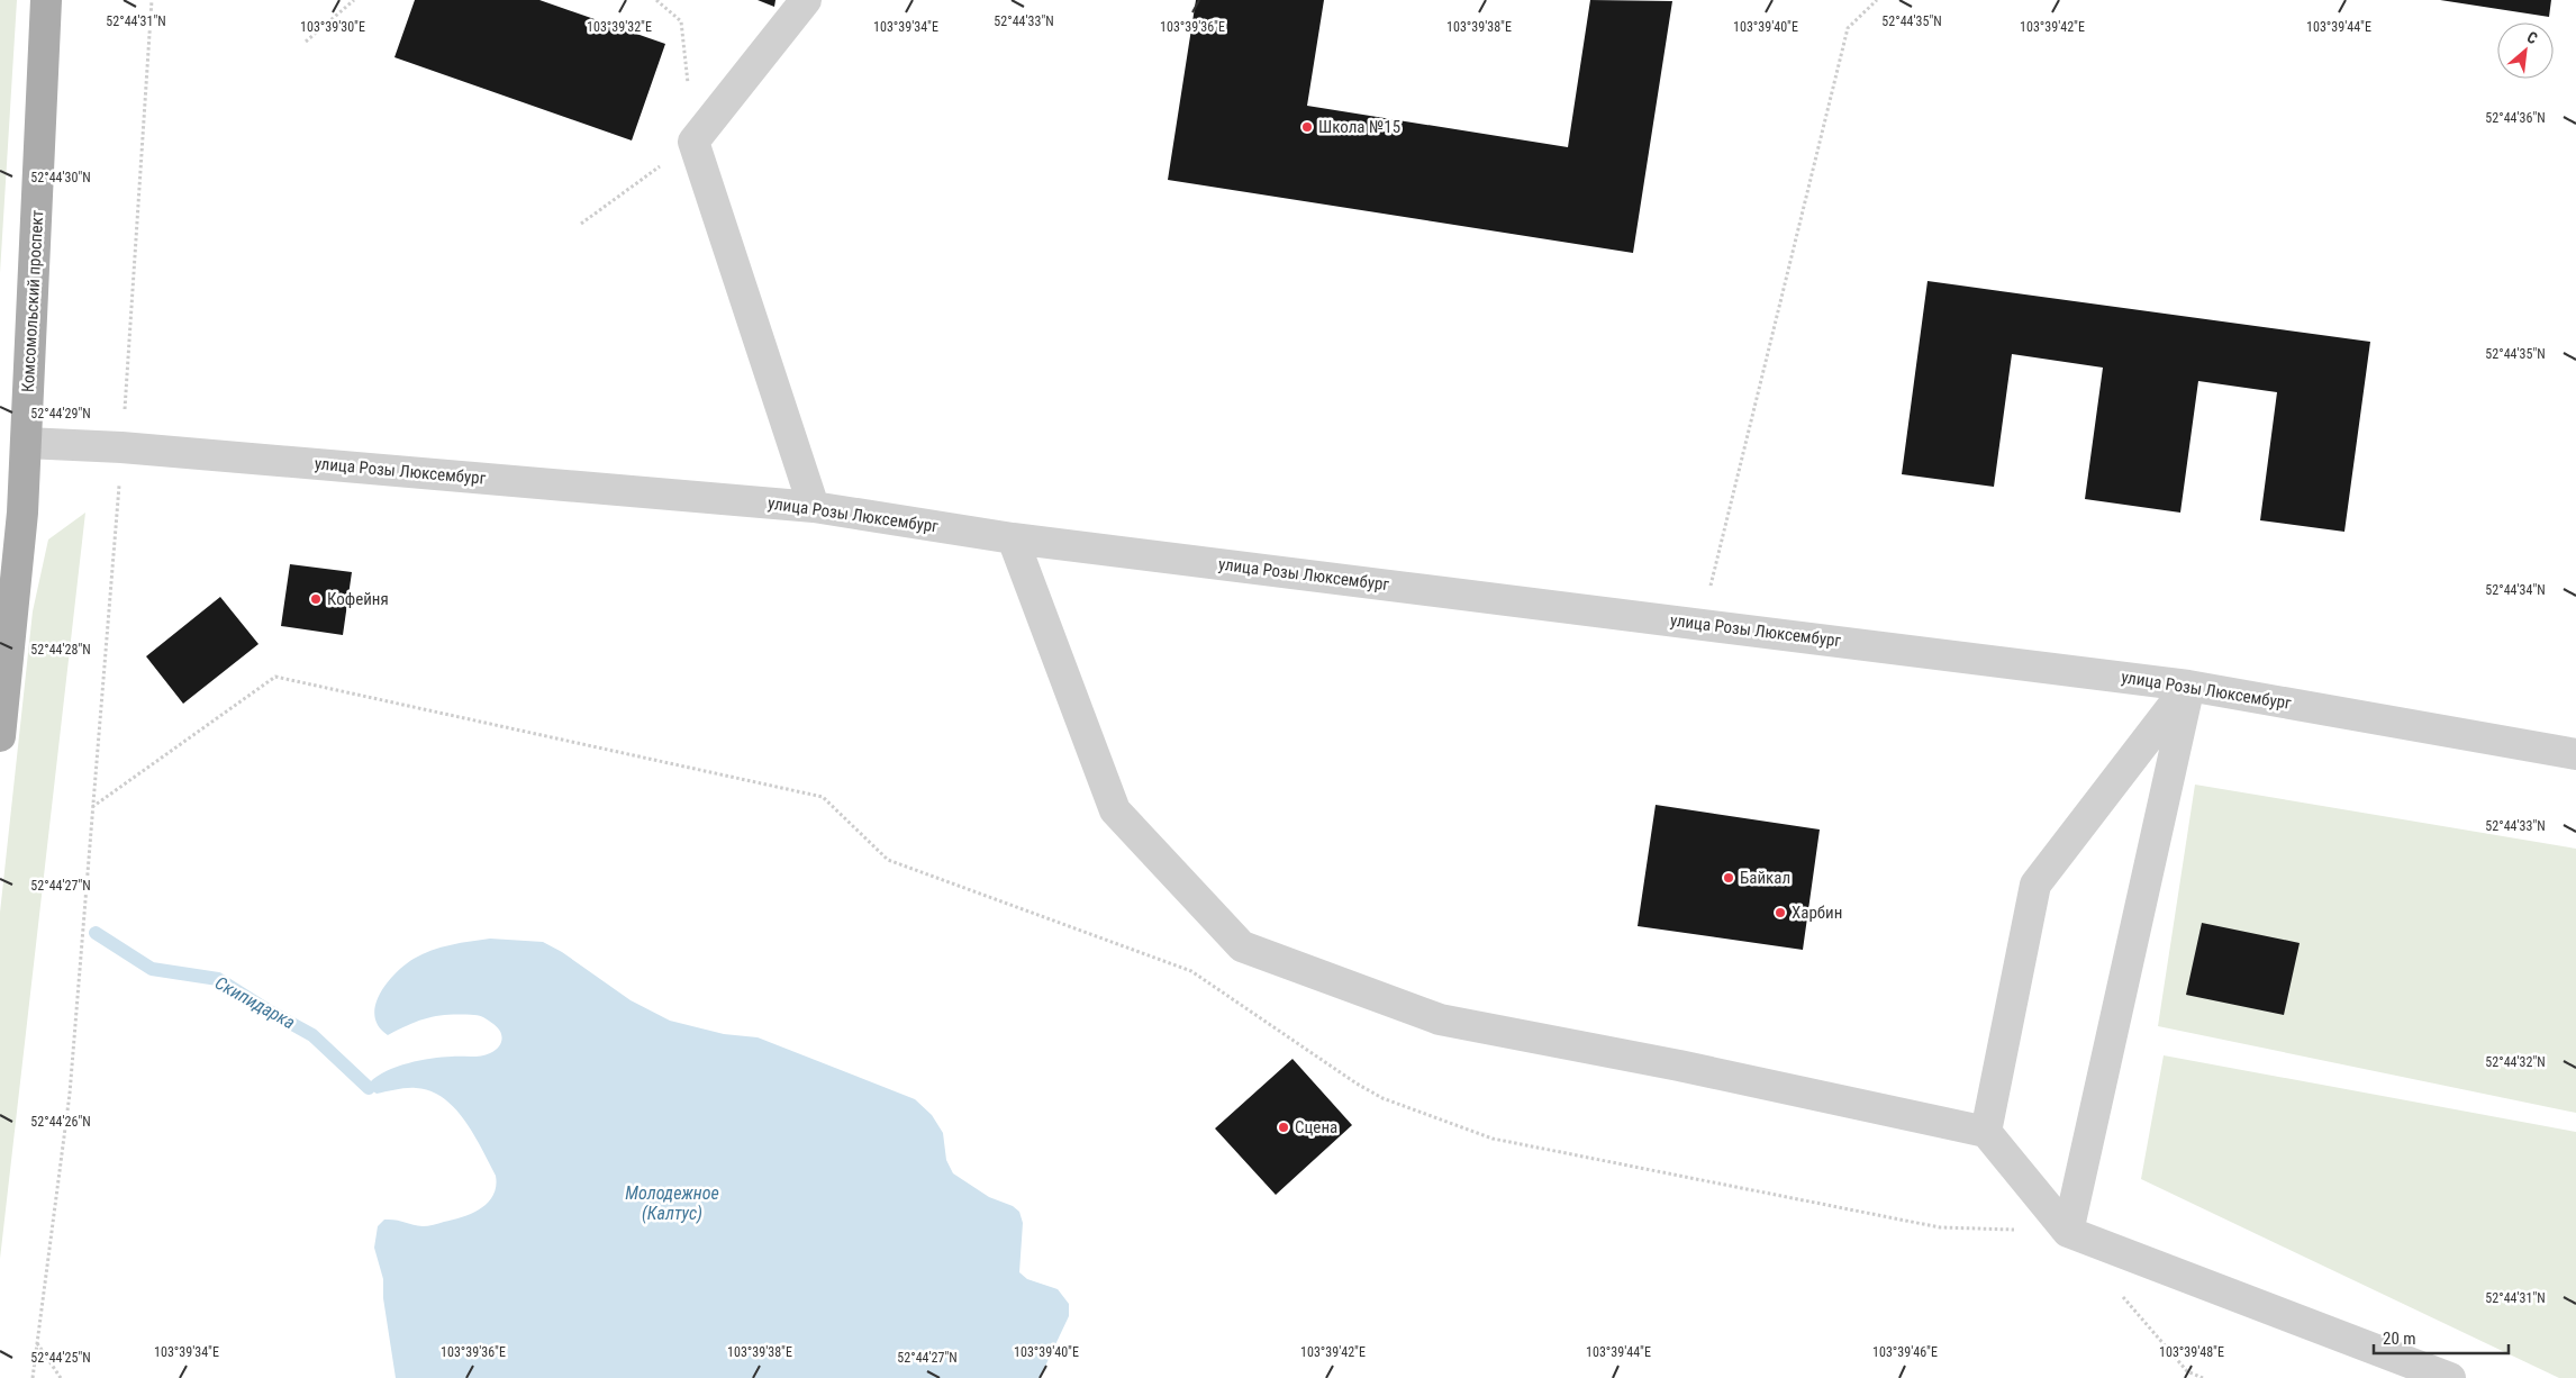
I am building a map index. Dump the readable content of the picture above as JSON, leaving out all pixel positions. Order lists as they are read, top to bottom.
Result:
{
  "streets": {
    "main road": ["Комсомольский проспект"],
    "street": ["улица Розы Люксембург"]
  },
  "crossings": [
    ["Комсомольский проспект", "улица Розы Люксембург"]
  ],
  "water": ["Скипидарка", "Молодежное (Калтус)"],
  "places": [
    "Школа №15",
    "Кофейня",
    "Байкал",
    "Харбин",
    "Сцена"
  ],
  "scale_bar": "20 m",
  "north": "top right",
  "coordinates": [
    "52°44'35\"N",
    "52°44'31\"N",
    "52°44'33\"N",
    "103°39'30\"E",
    "103°39'32\"E",
    "103°39'34\"E",
    "103°39'38\"E",
    "103°39'40\"E",
    "103°39'44\"E",
    "103°39'36\"E",
    "103°39'42\"E",
    "52°44'36\"N",
    "52°44'30\"N",
    "52°44'29\"N",
    "52°44'34\"N",
    "52°44'28\"N",
    "52°44'27\"N",
    "52°44'32\"N",
    "52°44'26\"N",
    "103°39'46\"E",
    "103°39'48\"E",
    "52°44'25\"N"
  ]
}
